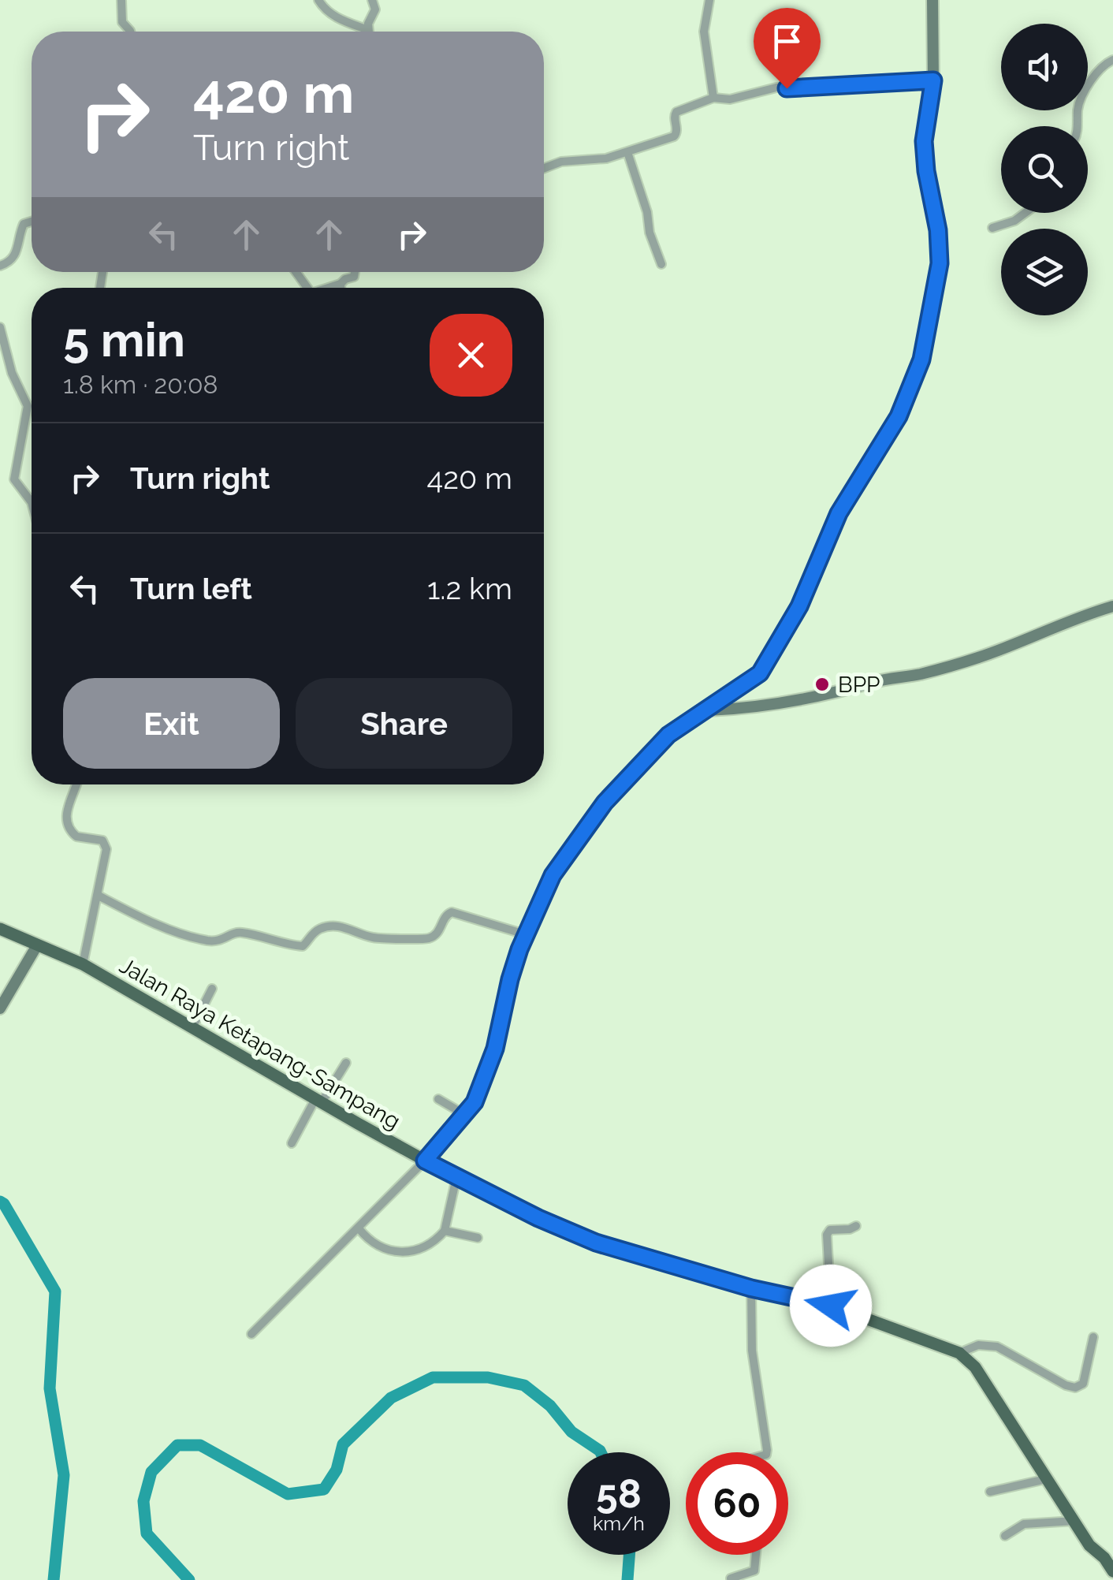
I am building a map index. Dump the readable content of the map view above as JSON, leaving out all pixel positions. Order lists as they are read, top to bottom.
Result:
{
  "streets": {
    "main road": ["Jalan Raya Ketapang-Sampang"]
  },
  "places": ["BPP"],
  "page": {
    "turn": ["420 m", "Turn right"],
    "heading": ["5 min", "1.8 km · 20:08"],
    "list": [
      {
        "name": "Turn right",
        "value": "420 m"
      },
      {
        "name": "Turn left",
        "value": "1.2 km"
      }
    ],
    "buttons": ["Exit", "Share"],
    "speed": "58 km/h",
    "limit": "60"
  }
}
